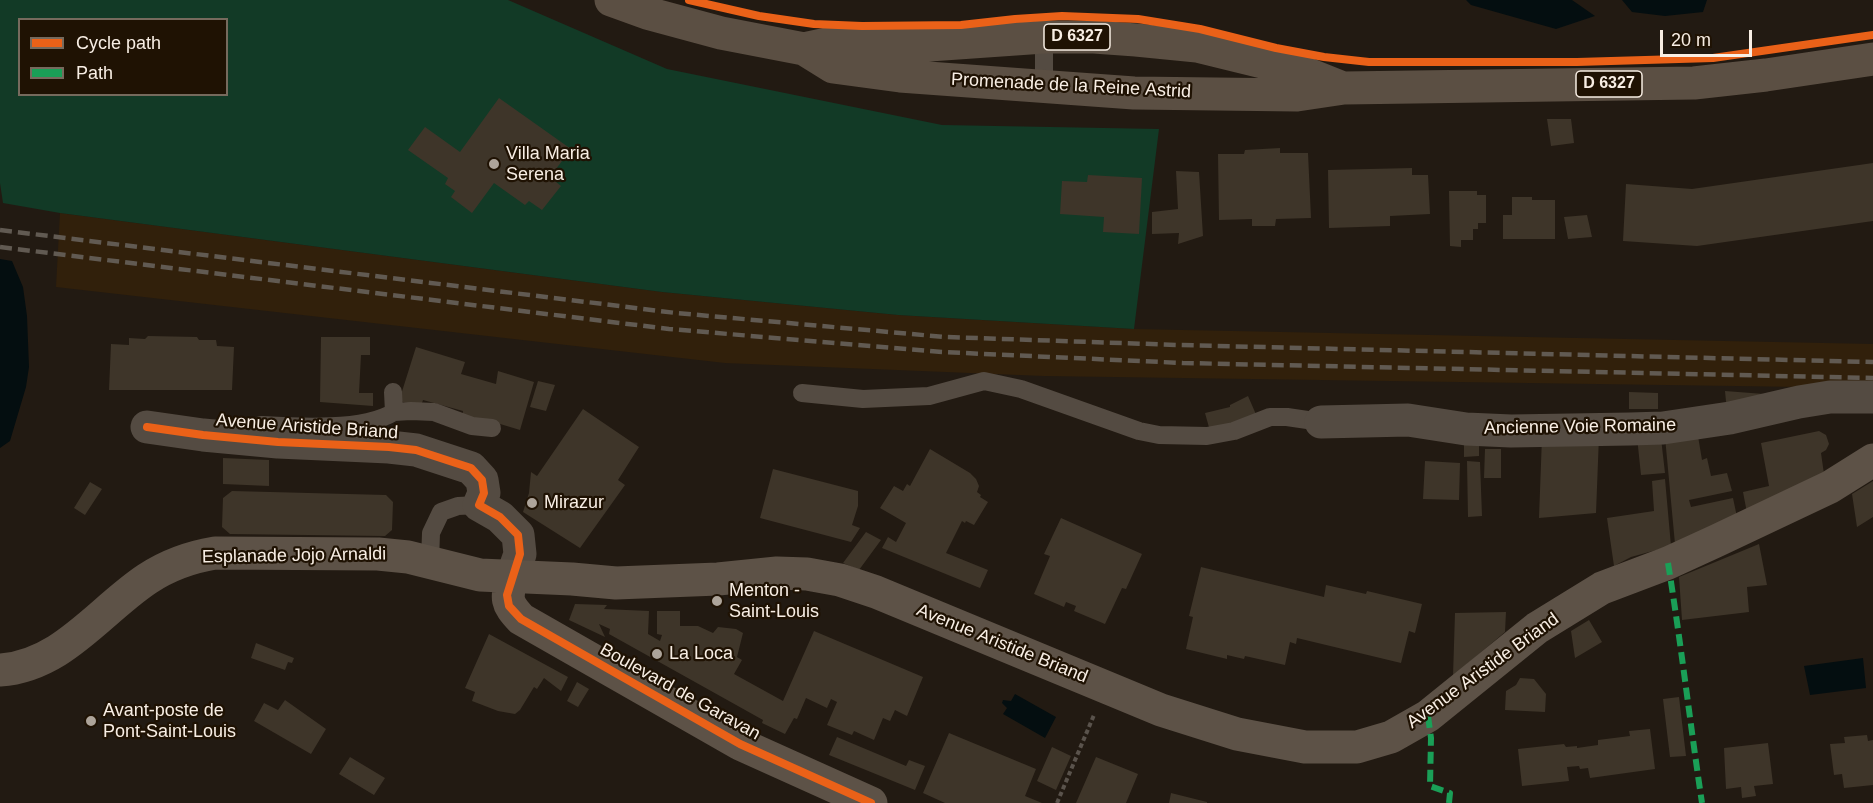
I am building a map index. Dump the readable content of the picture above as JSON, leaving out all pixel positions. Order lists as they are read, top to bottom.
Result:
{
  "streets": {
    "main road": [
      "D 6327",
      "Promenade de la Reine Astrid",
      "Avenue Aristide Briand",
      "Esplanade Jojo Arnaldi",
      "Boulevard de Garavan"
    ],
    "street": ["Ancienne Voie Romaine"]
  },
  "crossings": [
    ["Avenue Aristide Briand", "Esplanade Jojo Arnaldi"],
    ["Avenue Aristide Briand", "Boulevard de Garavan"],
    ["Esplanade Jojo Arnaldi", "Boulevard de Garavan"]
  ],
  "places": [
    "Villa Maria Serena",
    "Mirazur",
    "Menton - Saint-Louis",
    "La Loca",
    "Avant-poste de Pont-Saint-Louis"
  ],
  "legend": ["Cycle path", "Path"],
  "scale_bar": "20 m"
}
